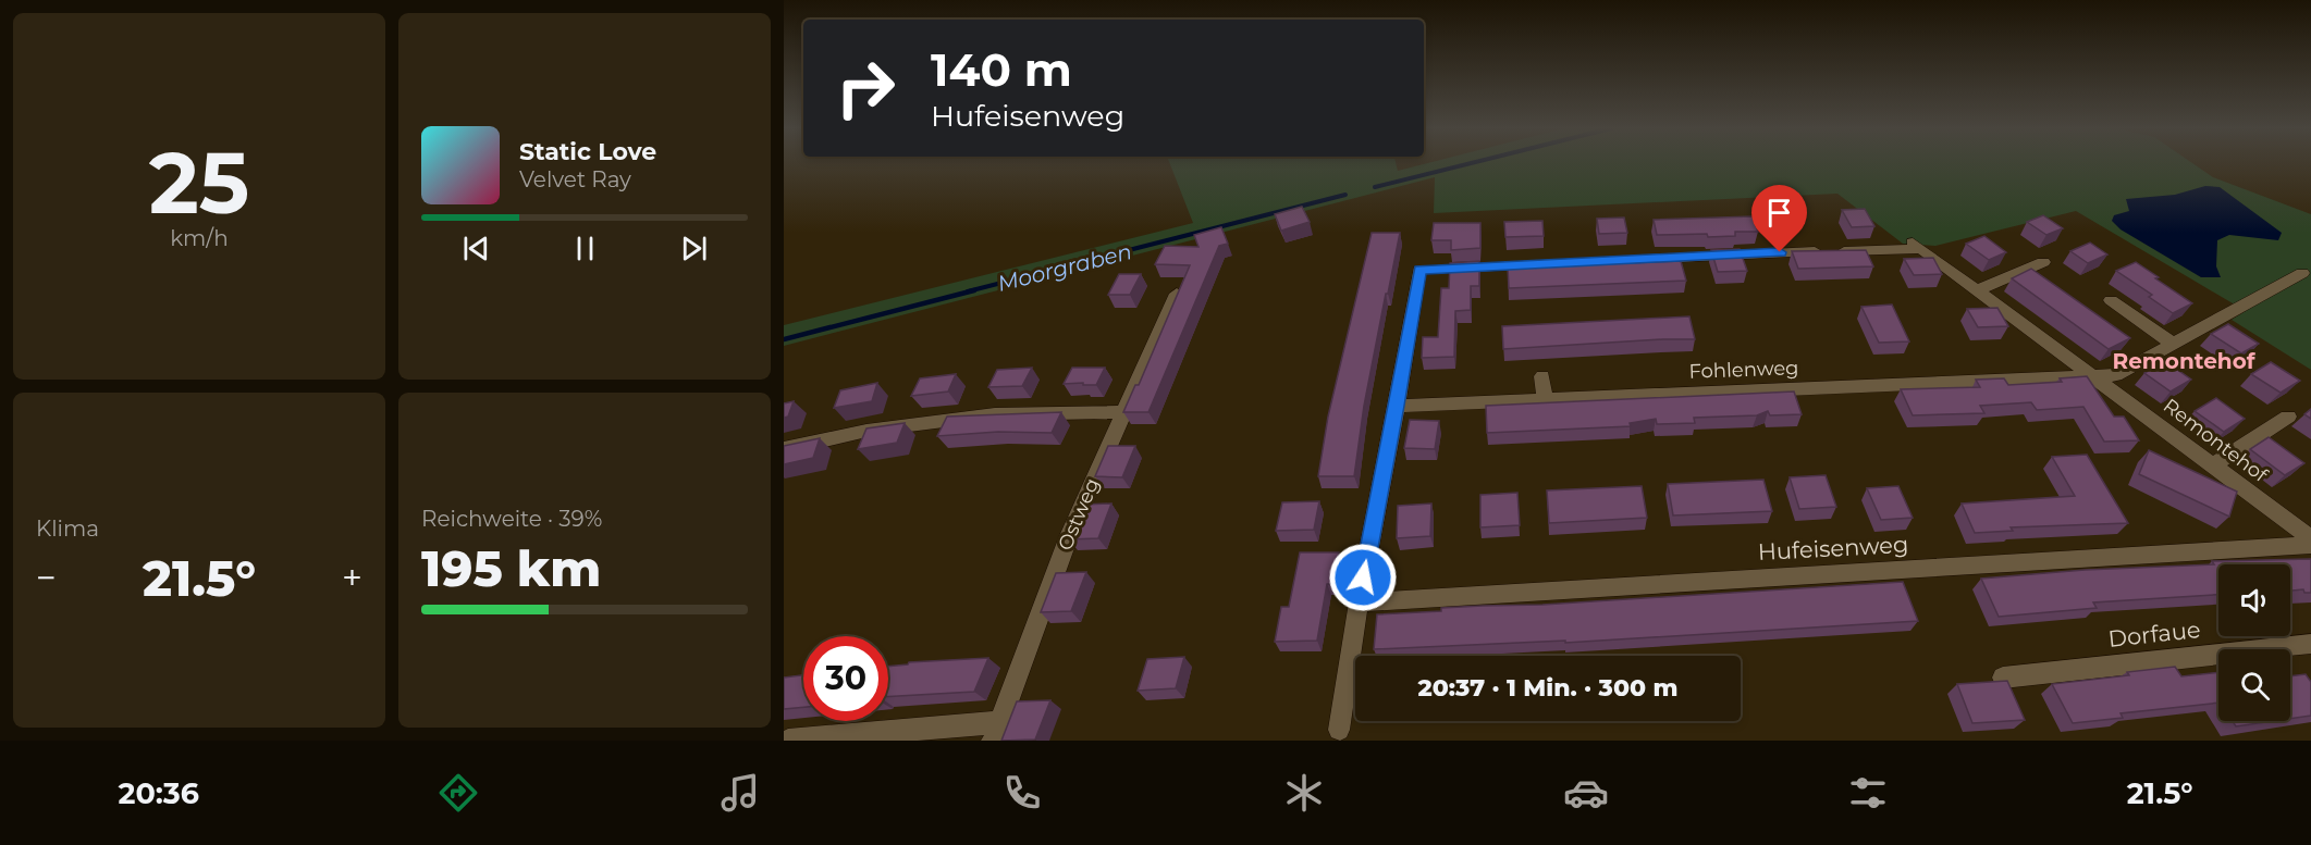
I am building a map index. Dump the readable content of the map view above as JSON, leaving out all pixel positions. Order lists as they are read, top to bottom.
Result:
{
  "streets": {
    "street": [
      "Fohlenweg",
      "Remontehof",
      "Ostweg",
      "Hufeisenweg",
      "Dorfaue"
    ]
  },
  "crossings": [
    ["Fohlenweg", "Remontehof"]
  ],
  "districts": ["Remontehof"],
  "water": ["Moorgraben"],
  "page": {
    "tile": [
      ["25", "km/h"],
      "Klima",
      ["Reichweite · 39%", "195 km"]
    ],
    "turn": ["140 m", "Hufeisenweg"],
    "song": ["Static Love", "Velvet Ray"],
    "heat": ["−", "21.5°", "+"],
    "limit": "30",
    "trip": "20:37 · 1 Min. · 300 m",
    "tabs": ["20:36", "21.5°"]
  }
}
